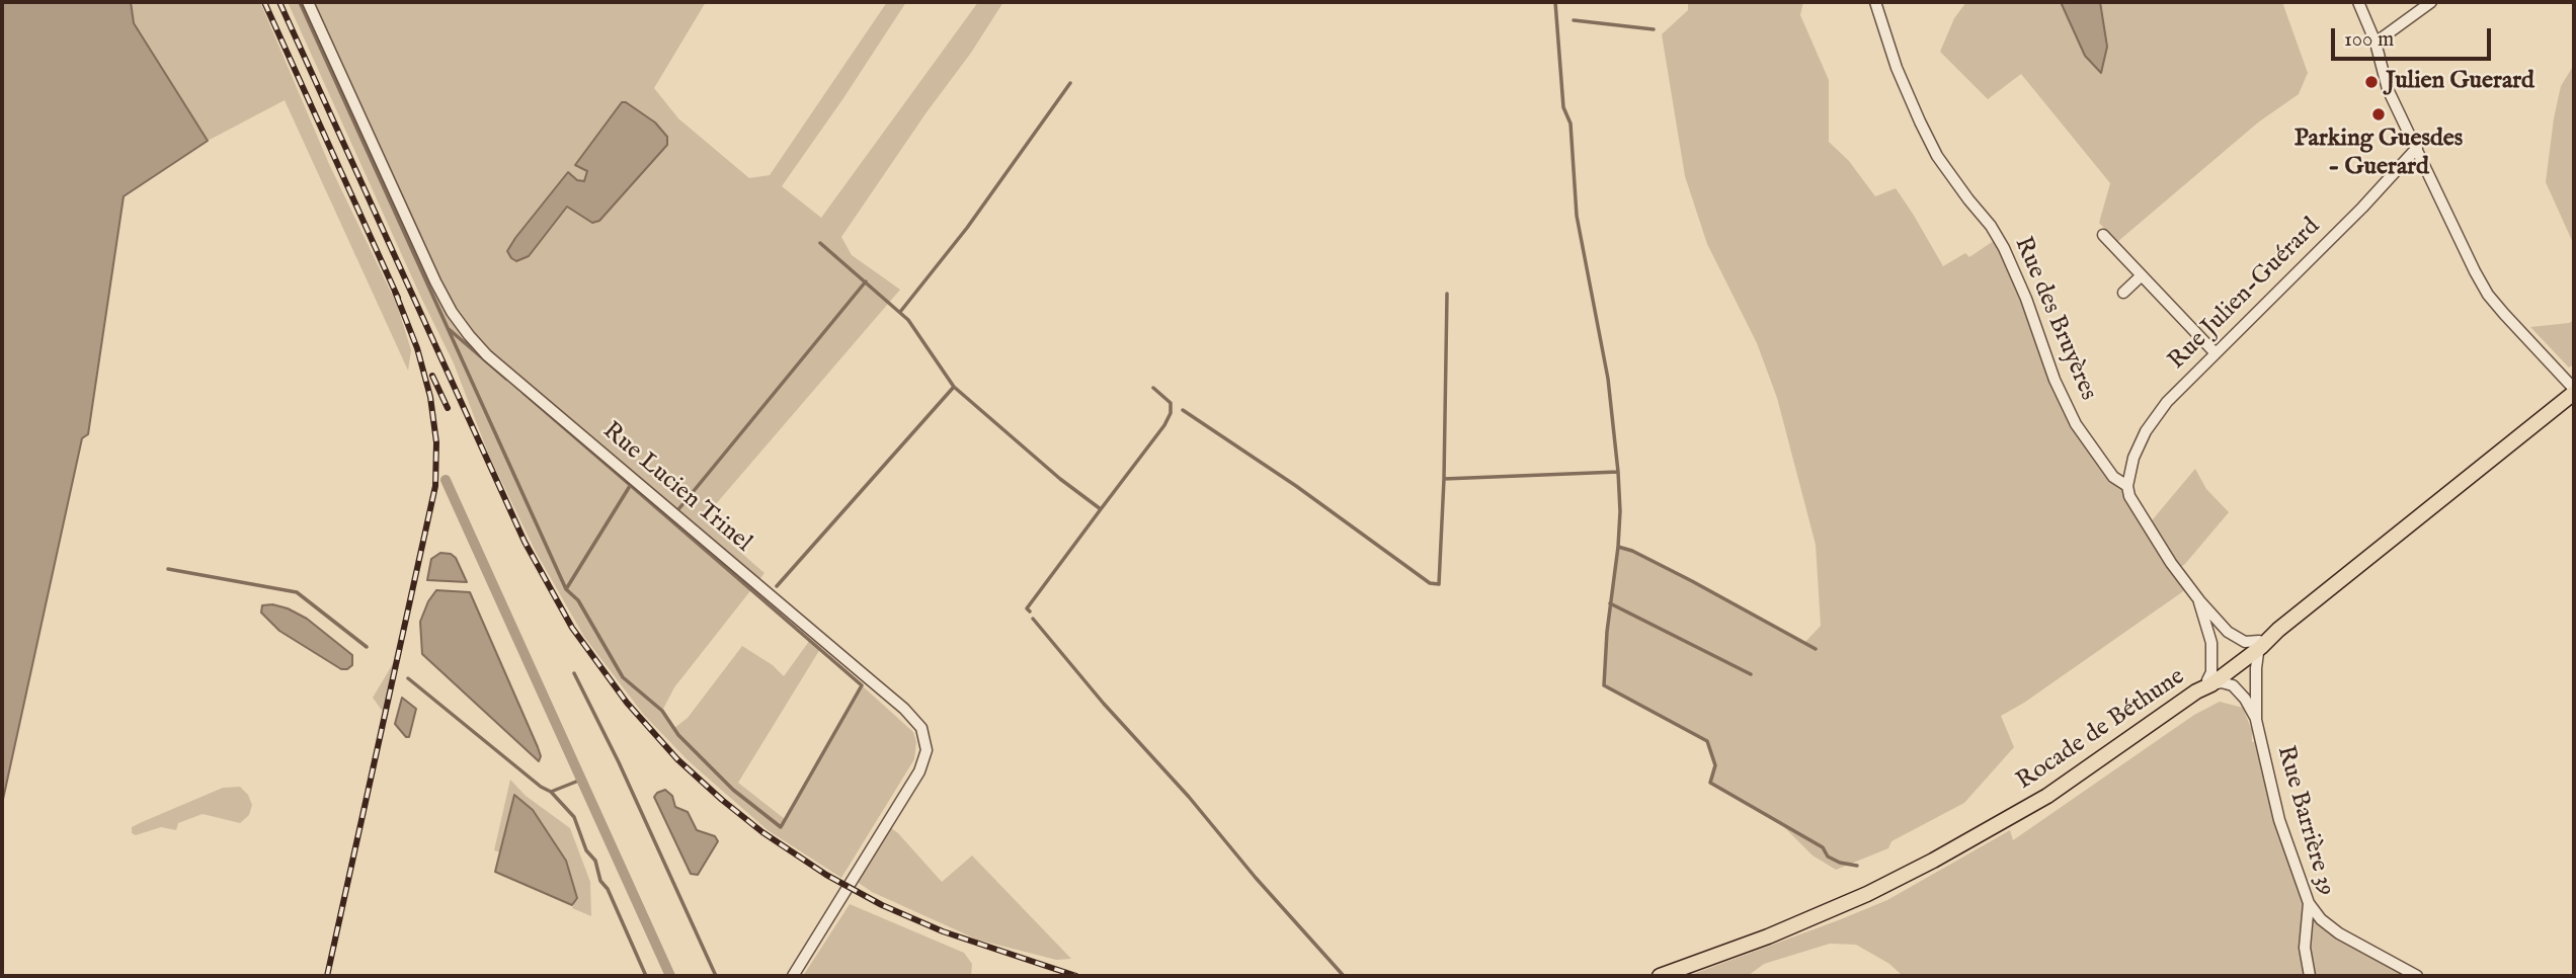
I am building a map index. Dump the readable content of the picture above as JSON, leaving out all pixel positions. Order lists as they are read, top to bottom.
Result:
{
  "streets": {
    "main road": ["Rocade de Béthune"],
    "street": [
      "Rue Julien-Guérard",
      "Rue des Bruyères",
      "Rue Lucien Trinel",
      "Rue Barrière 39"
    ]
  },
  "crossings": [
    ["Rue Julien-Guérard", "Rue des Bruyères"],
    ["Rue des Bruyères", "Rocade de Béthune"],
    ["Rue des Bruyères", "Rue Barrière 39"],
    ["Rocade de Béthune", "Rue Barrière 39"]
  ],
  "places": ["Julien Guerard", "Parking Guesdes - Guerard"],
  "scale_bar": "100 m"
}
